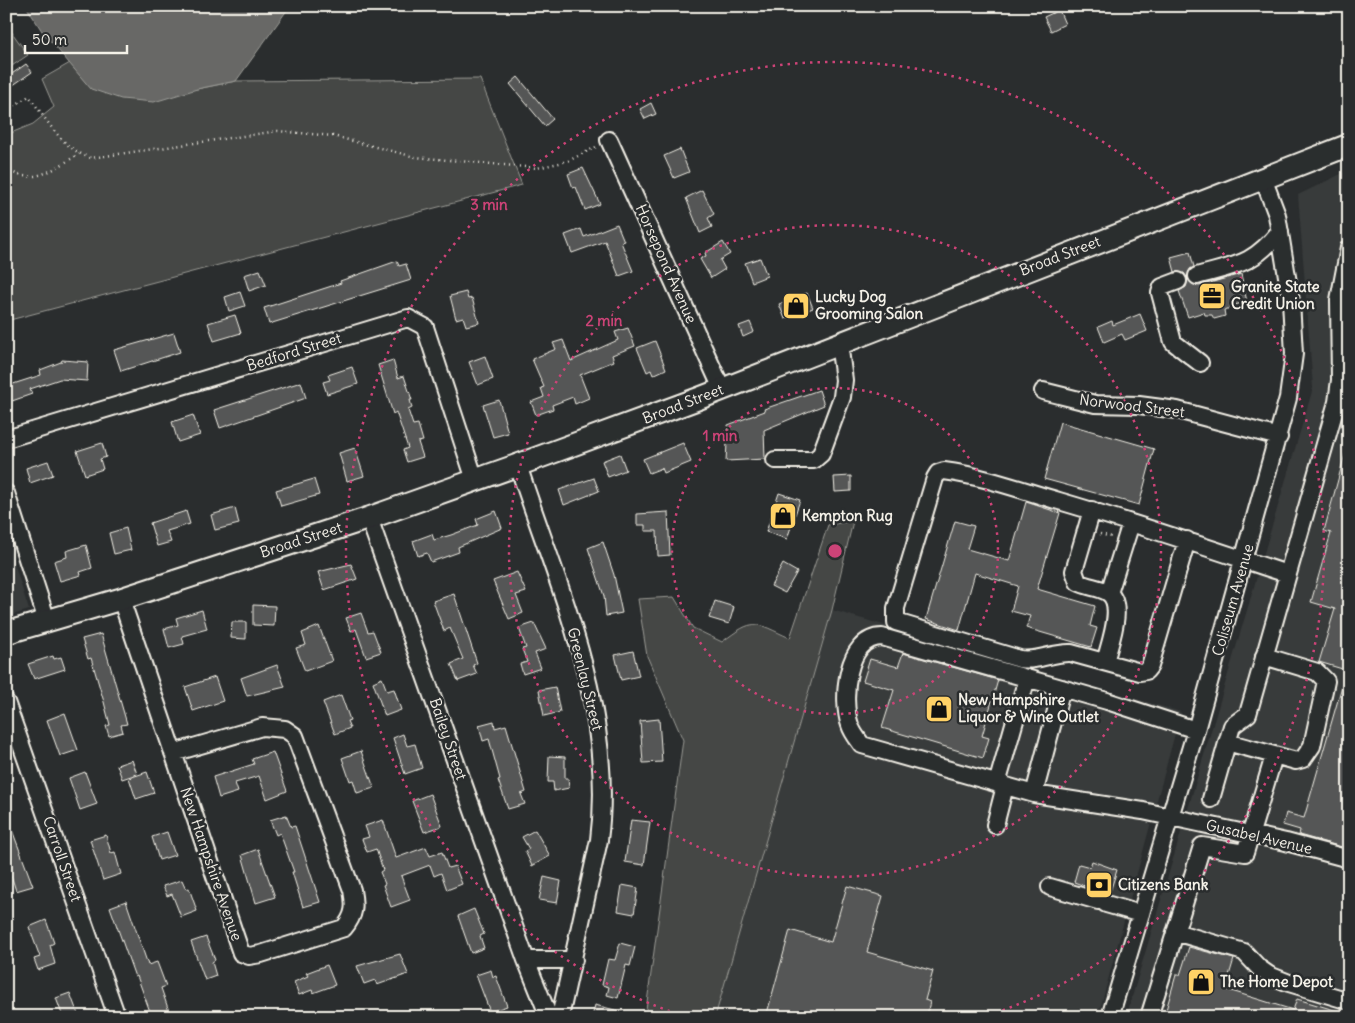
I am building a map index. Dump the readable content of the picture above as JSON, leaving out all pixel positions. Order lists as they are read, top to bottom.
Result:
{
  "streets": {
    "main road": ["Broad Street"],
    "street": [
      "Horsepond Avenue",
      "Bedford Street",
      "Norwood Street",
      "Coliseum Avenue",
      "Greenlay Street",
      "Bailey Street",
      "Gusabel Avenue",
      "Carroll Street",
      "New Hampshire Avenue"
    ]
  },
  "crossings": [
    ["Broad Street", "Horsepond Avenue"],
    ["Broad Street", "Bedford Street"],
    ["Broad Street", "Coliseum Avenue"],
    ["Broad Street", "Greenlay Street"],
    ["Broad Street", "Bailey Street"],
    ["Broad Street", "New Hampshire Avenue"],
    ["Norwood Street", "Coliseum Avenue"],
    ["Coliseum Avenue", "Gusabel Avenue"]
  ],
  "places": {
    "office": ["Granite State Credit Union"],
    "shop": [
      "Lucky Dog Grooming Salon",
      "Kempton Rug",
      "New Hampshire Liquor & Wine Outlet",
      "The Home Depot"
    ],
    "bank": ["Citizens Bank"]
  },
  "scale_bar": "50 m",
  "rings": ["3 min", "2 min", "1 min"]
}
